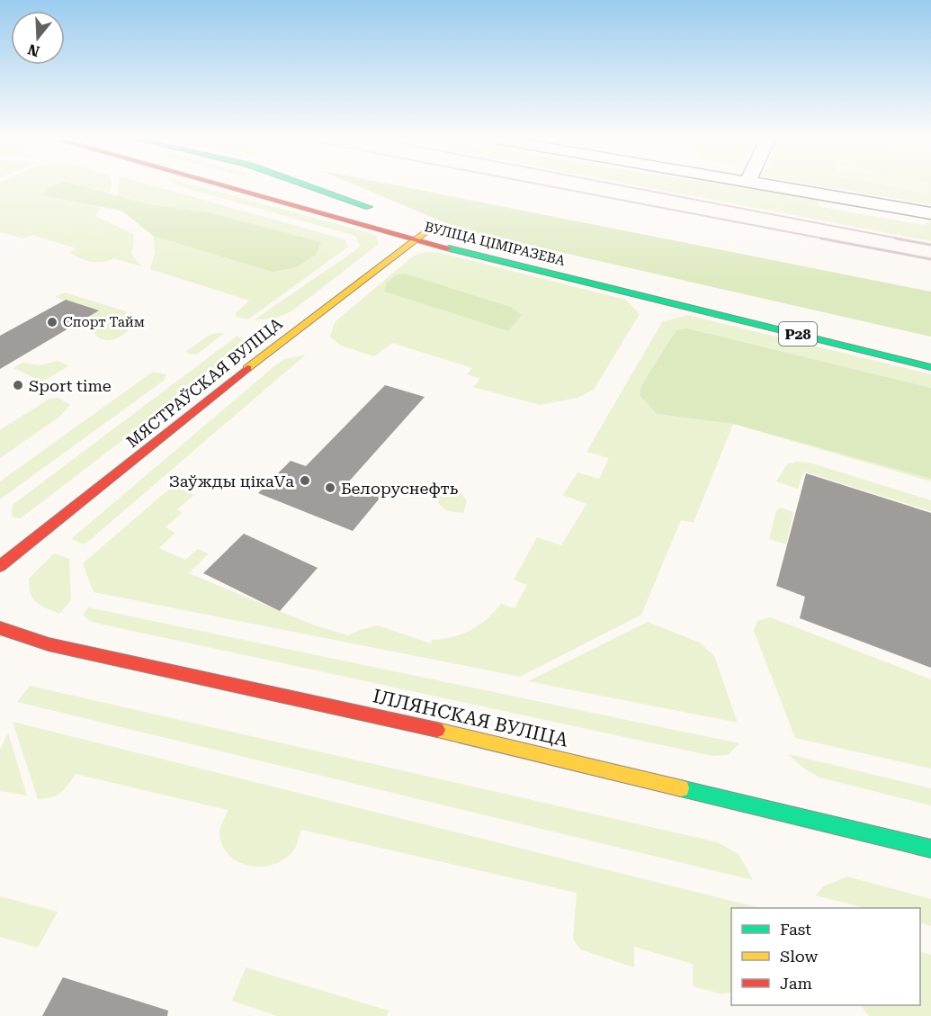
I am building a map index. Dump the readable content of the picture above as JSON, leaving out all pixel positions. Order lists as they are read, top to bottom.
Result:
{
  "streets": {
    "main road": [
      "ВУЛІЦА ЦІМІРАЗЕВА",
      "Р28",
      "МЯСТРАЎСКАЯ ВУЛІЦА",
      "ІЛЛЯНСКАЯ ВУЛІЦА"
    ]
  },
  "crossings": [
    ["ВУЛІЦА ЦІМІРАЗЕВА", "МЯСТРАЎСКАЯ ВУЛІЦА"]
  ],
  "places": [
    "Спорт Тайм",
    "Sport time",
    "Заўжды цікаVа",
    "Белоруснефть"
  ],
  "legend": ["Fast", "Slow", "Jam"],
  "north": "bottom"
}
